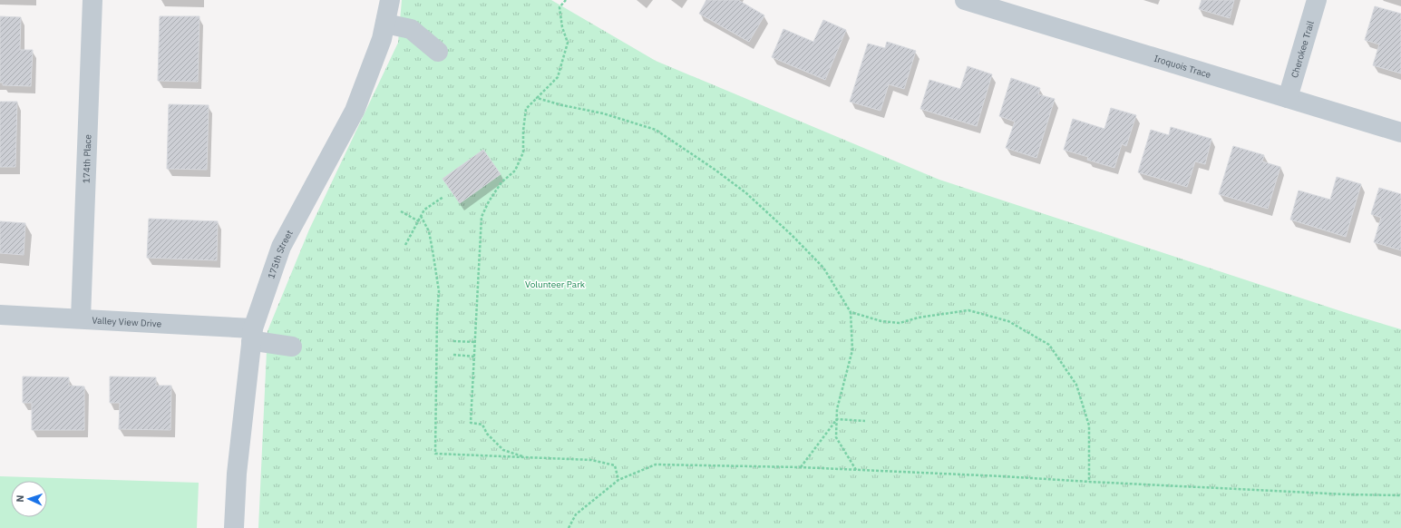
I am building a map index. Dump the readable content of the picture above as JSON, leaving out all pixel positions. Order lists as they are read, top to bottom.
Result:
{
  "streets": {
    "street": [
      "Cherokee Trail",
      "Iroquois Trace",
      "174th Place",
      "175th Street",
      "Valley View Drive"
    ]
  },
  "crossings": [
    ["Cherokee Trail", "Iroquois Trace"],
    ["174th Place", "Valley View Drive"],
    ["175th Street", "Valley View Drive"]
  ],
  "parks": ["Volunteer Park"],
  "north": "left"
}
